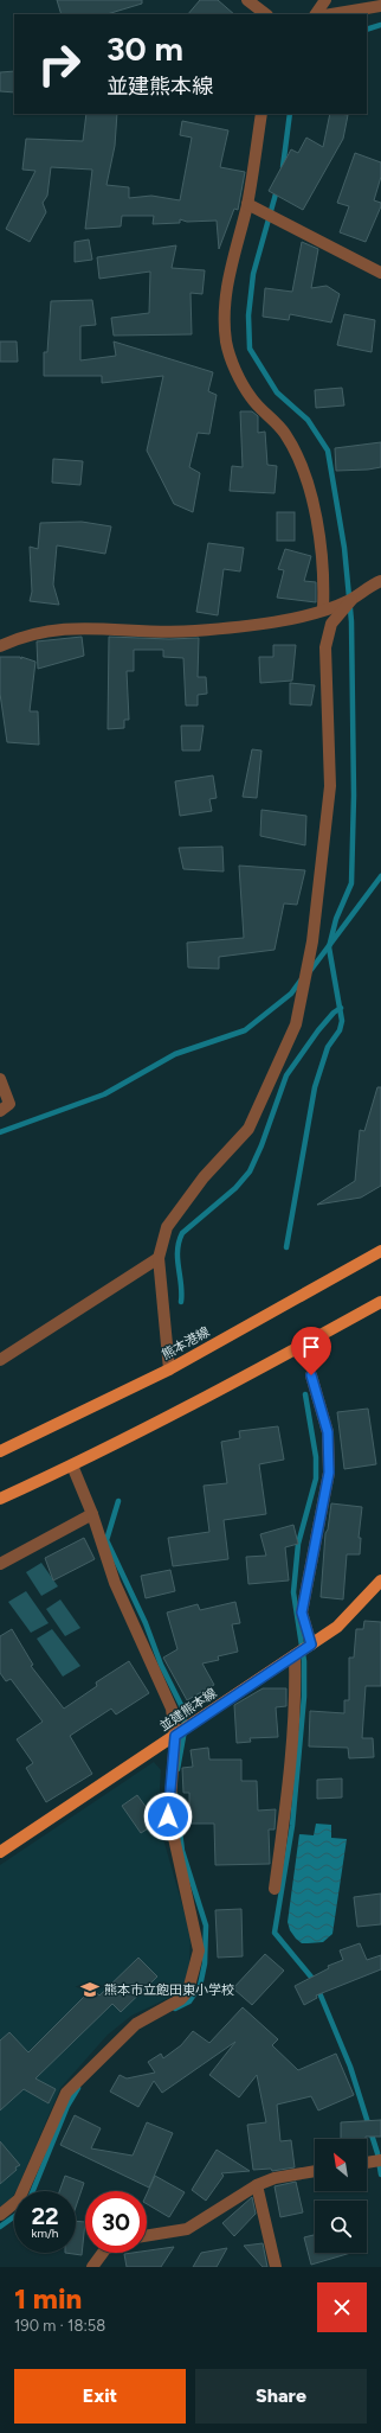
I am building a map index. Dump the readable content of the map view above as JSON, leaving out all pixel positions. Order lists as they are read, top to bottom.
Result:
{
  "streets": {
    "main road": ["熊本港線", "並建熊本線"]
  },
  "places": {
    "school or university": ["熊本市立飽田東小学校"]
  },
  "north": "top left",
  "page": {
    "turn": ["30 m", "並建熊本線"],
    "speed": "22 km/h",
    "limit": "30",
    "heading": ["1 min", "190 m · 18:58"],
    "buttons": ["Exit", "Share"]
  }
}
